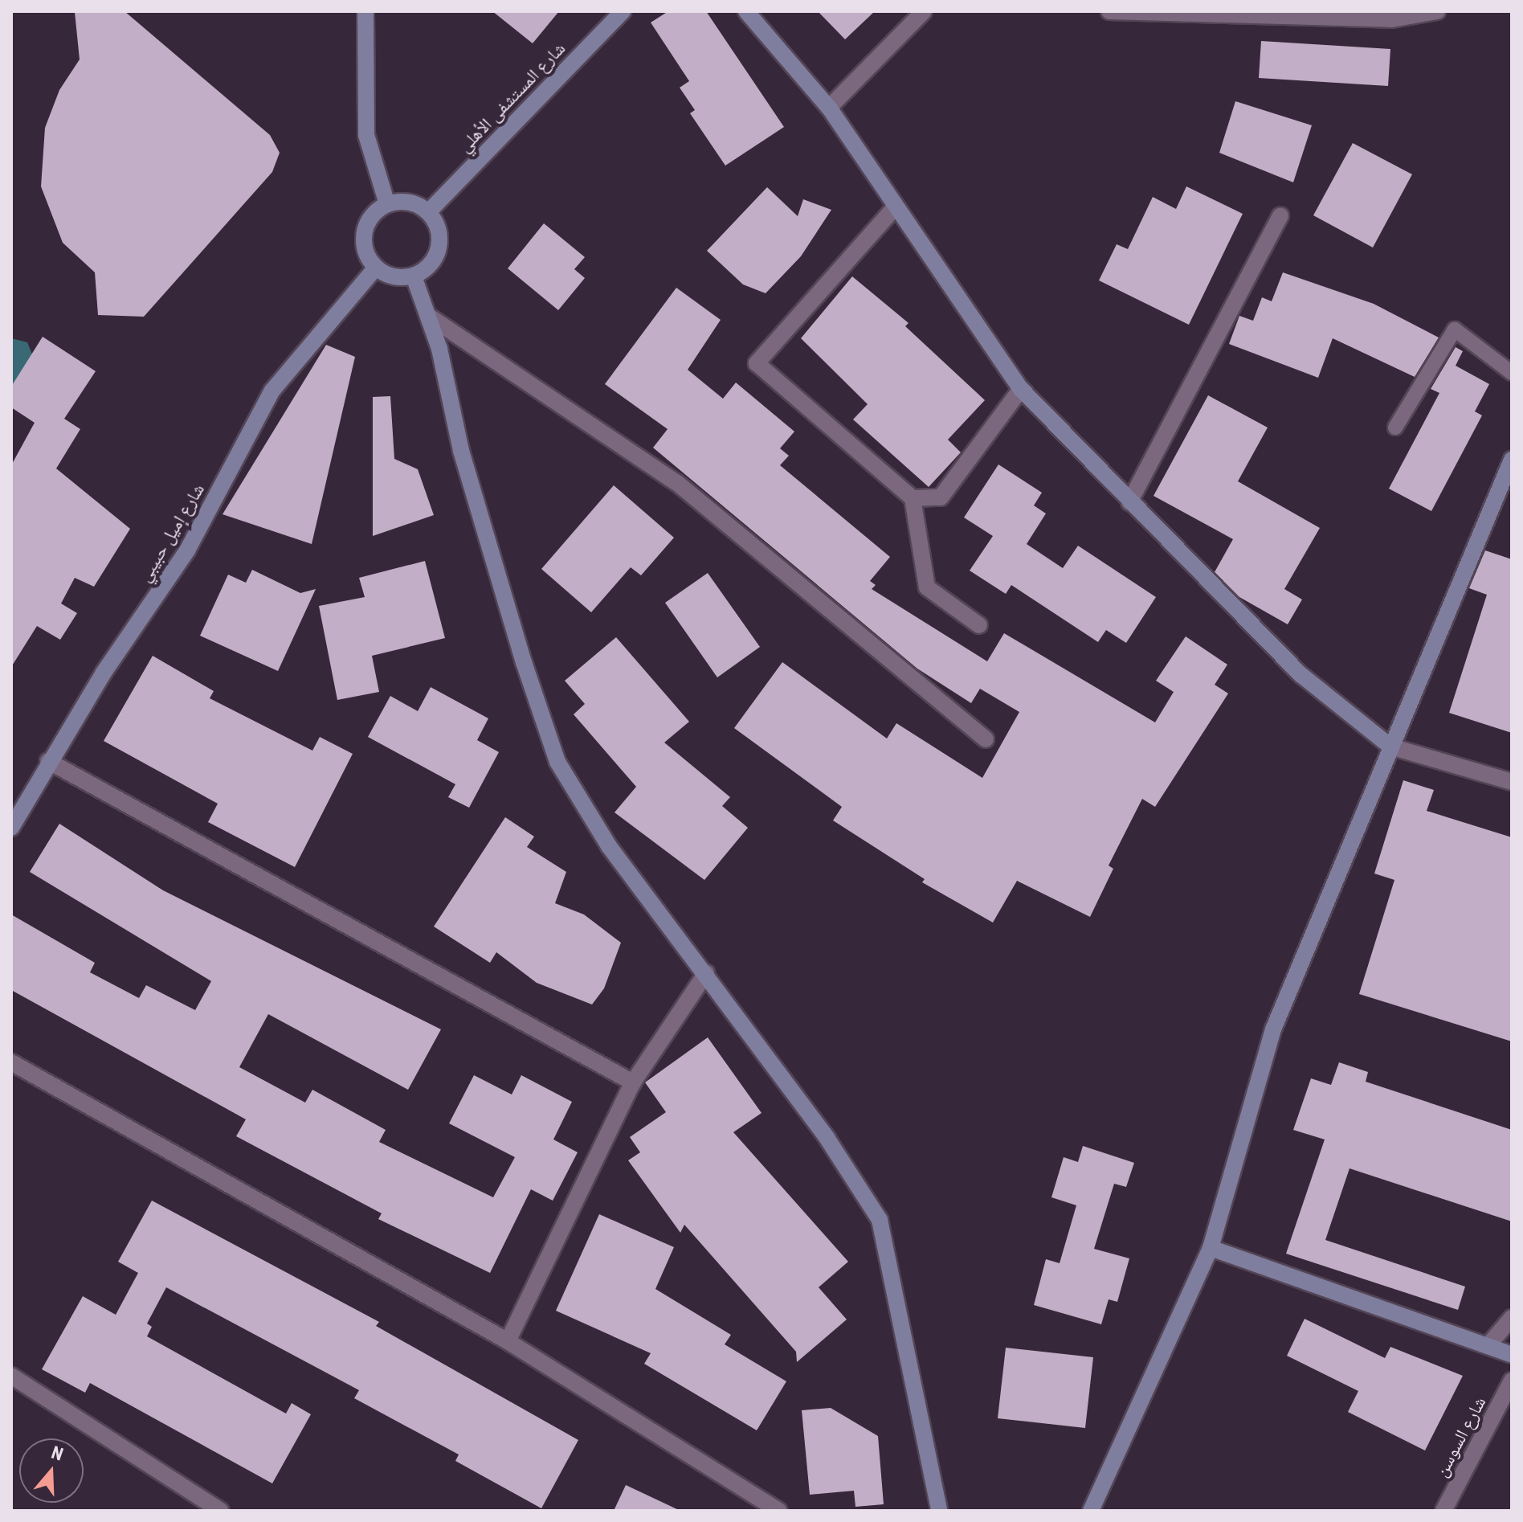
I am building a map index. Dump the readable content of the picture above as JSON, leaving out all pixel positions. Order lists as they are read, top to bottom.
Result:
{
  "streets": {
    "street": ["شارع المستشفى الأهلي", "شارع إميل حبيبي", "شارع السوسن"]
  },
  "crossings": [
    ["شارع المستشفى الأهلي", "شارع إميل حبيبي"]
  ],
  "north": "top"
}
